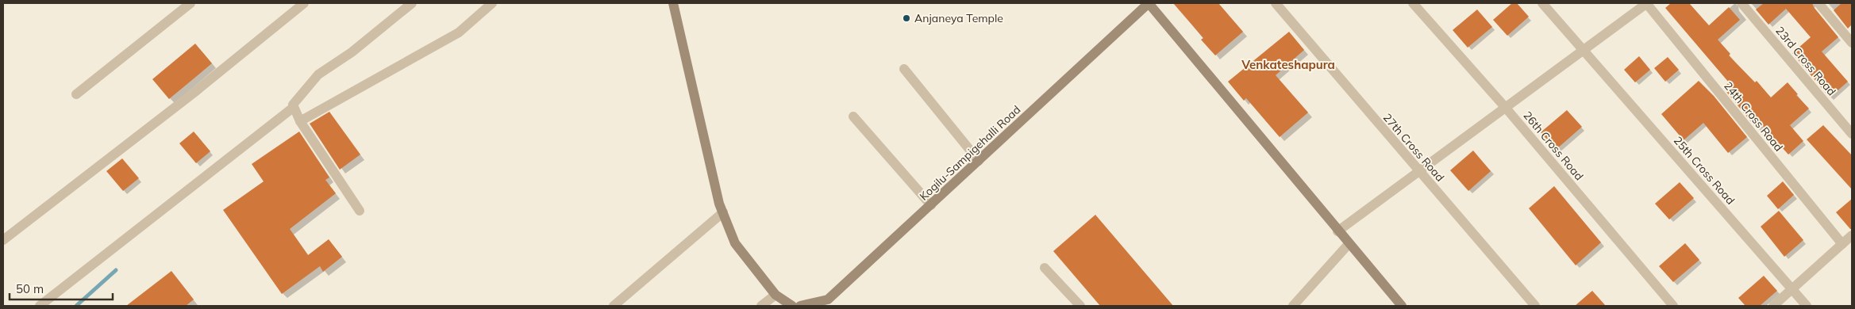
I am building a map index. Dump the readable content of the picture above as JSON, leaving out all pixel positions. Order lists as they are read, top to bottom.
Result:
{
  "streets": {
    "street": [
      "23rd Cross Road",
      "24th Cross Road",
      "26th Cross Road",
      "27th Cross Road",
      "Kogilu-Sampigehalli Road",
      "25th Cross Road"
    ]
  },
  "districts": ["Venkateshapura"],
  "places": ["Anjaneya Temple"],
  "scale_bar": "50 m"
}
